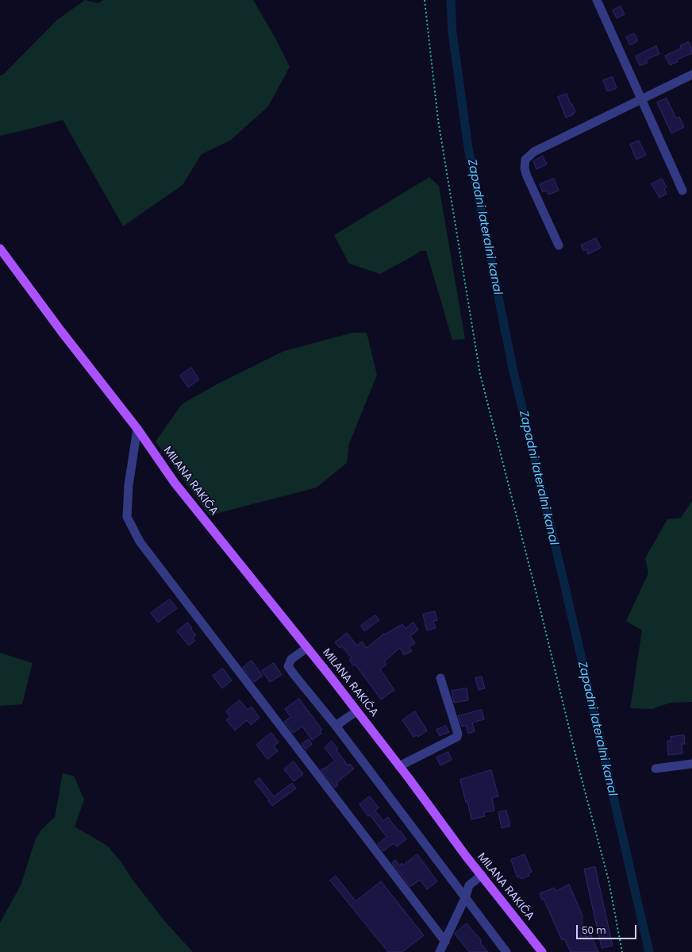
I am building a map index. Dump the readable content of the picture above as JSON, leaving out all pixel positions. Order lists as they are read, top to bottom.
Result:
{
  "streets": {
    "main road": ["MILANA RAKIĆA"]
  },
  "water": ["Zapadni lateralni kanal"],
  "scale_bar": "50 m"
}
